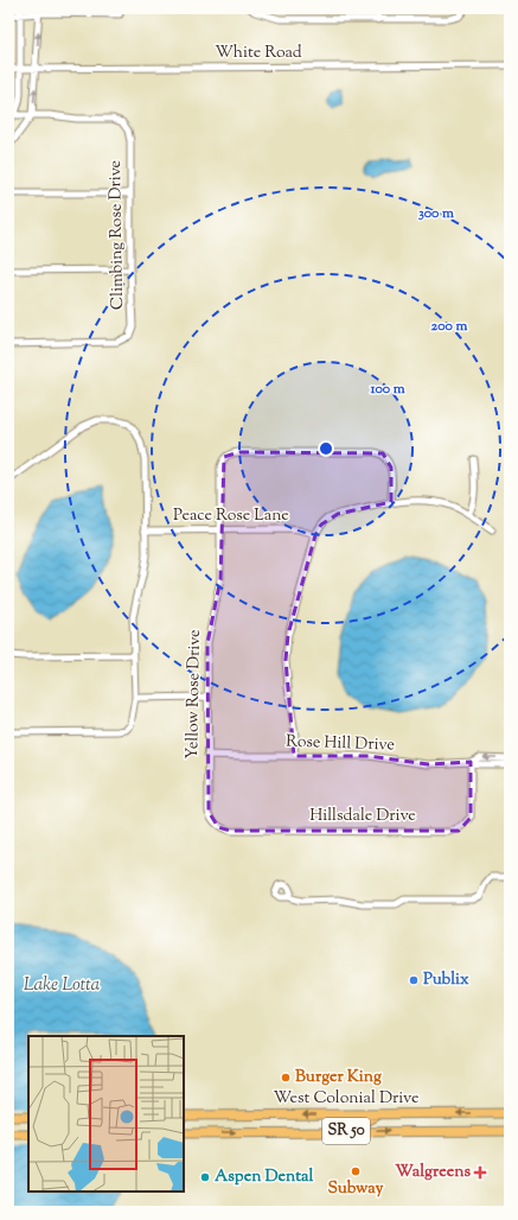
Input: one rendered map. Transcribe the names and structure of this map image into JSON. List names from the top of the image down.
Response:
{
  "streets": {
    "highway": ["West Colonial Drive", "SR 50"],
    "street": [
      "White Road",
      "Climbing Rose Drive",
      "Peace Rose Lane",
      "Yellow Rose Drive",
      "Rose Hill Drive",
      "Hillsdale Drive"
    ]
  },
  "crossings": [
    ["Peace Rose Lane", "Yellow Rose Drive"],
    ["Yellow Rose Drive", "Rose Hill Drive"],
    ["Yellow Rose Drive", "Hillsdale Drive"],
    ["Rose Hill Drive", "Hillsdale Drive"]
  ],
  "water": ["Lake Lotta"],
  "places": {
    "other": [
      "Publix",
      "Burger King",
      "Subway",
      "Aspen Dental"
    ],
    "health": ["Walgreens"]
  },
  "rings": ["300 m", "200 m", "100 m"]
}
